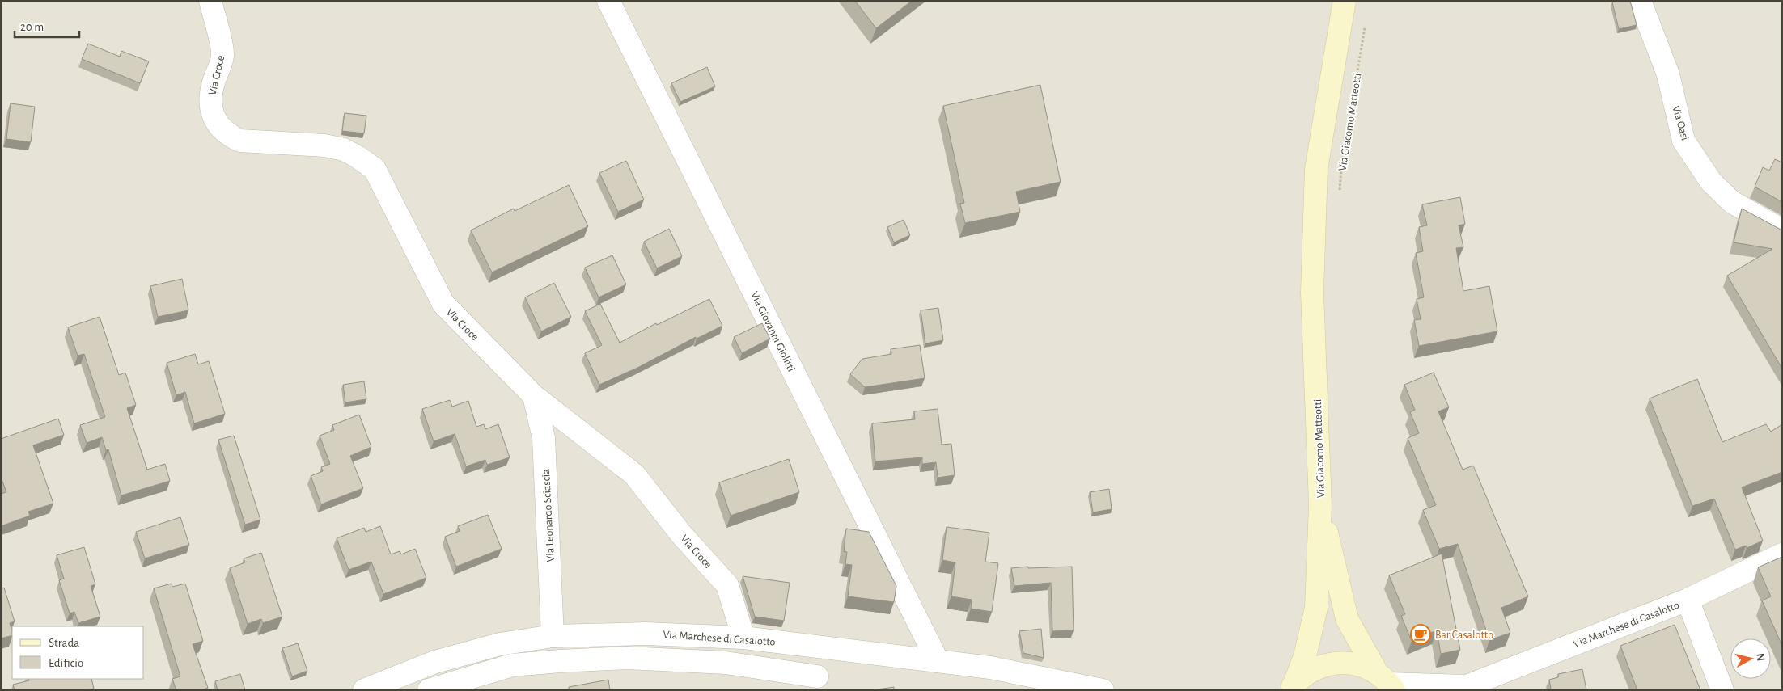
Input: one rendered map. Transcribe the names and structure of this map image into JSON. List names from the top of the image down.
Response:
{
  "streets": {
    "main road": ["Via Giacomo Matteotti"],
    "street": [
      "Via Croce",
      "Via Oasi",
      "Via Giovanni Giolitti",
      "Via Leonardo Sciascia",
      "Via Marchese di Casalotto"
    ]
  },
  "crossings": [
    ["Via Croce", "Via Leonardo Sciascia"],
    ["Via Croce", "Via Marchese di Casalotto"],
    ["Via Giovanni Giolitti", "Via Marchese di Casalotto"],
    ["Via Leonardo Sciascia", "Via Marchese di Casalotto"]
  ],
  "places": {
    "cafe": ["Bar Casalotto"]
  },
  "legend": ["Strada", "Edificio"],
  "scale_bar": "20 m",
  "north": "right"
}
